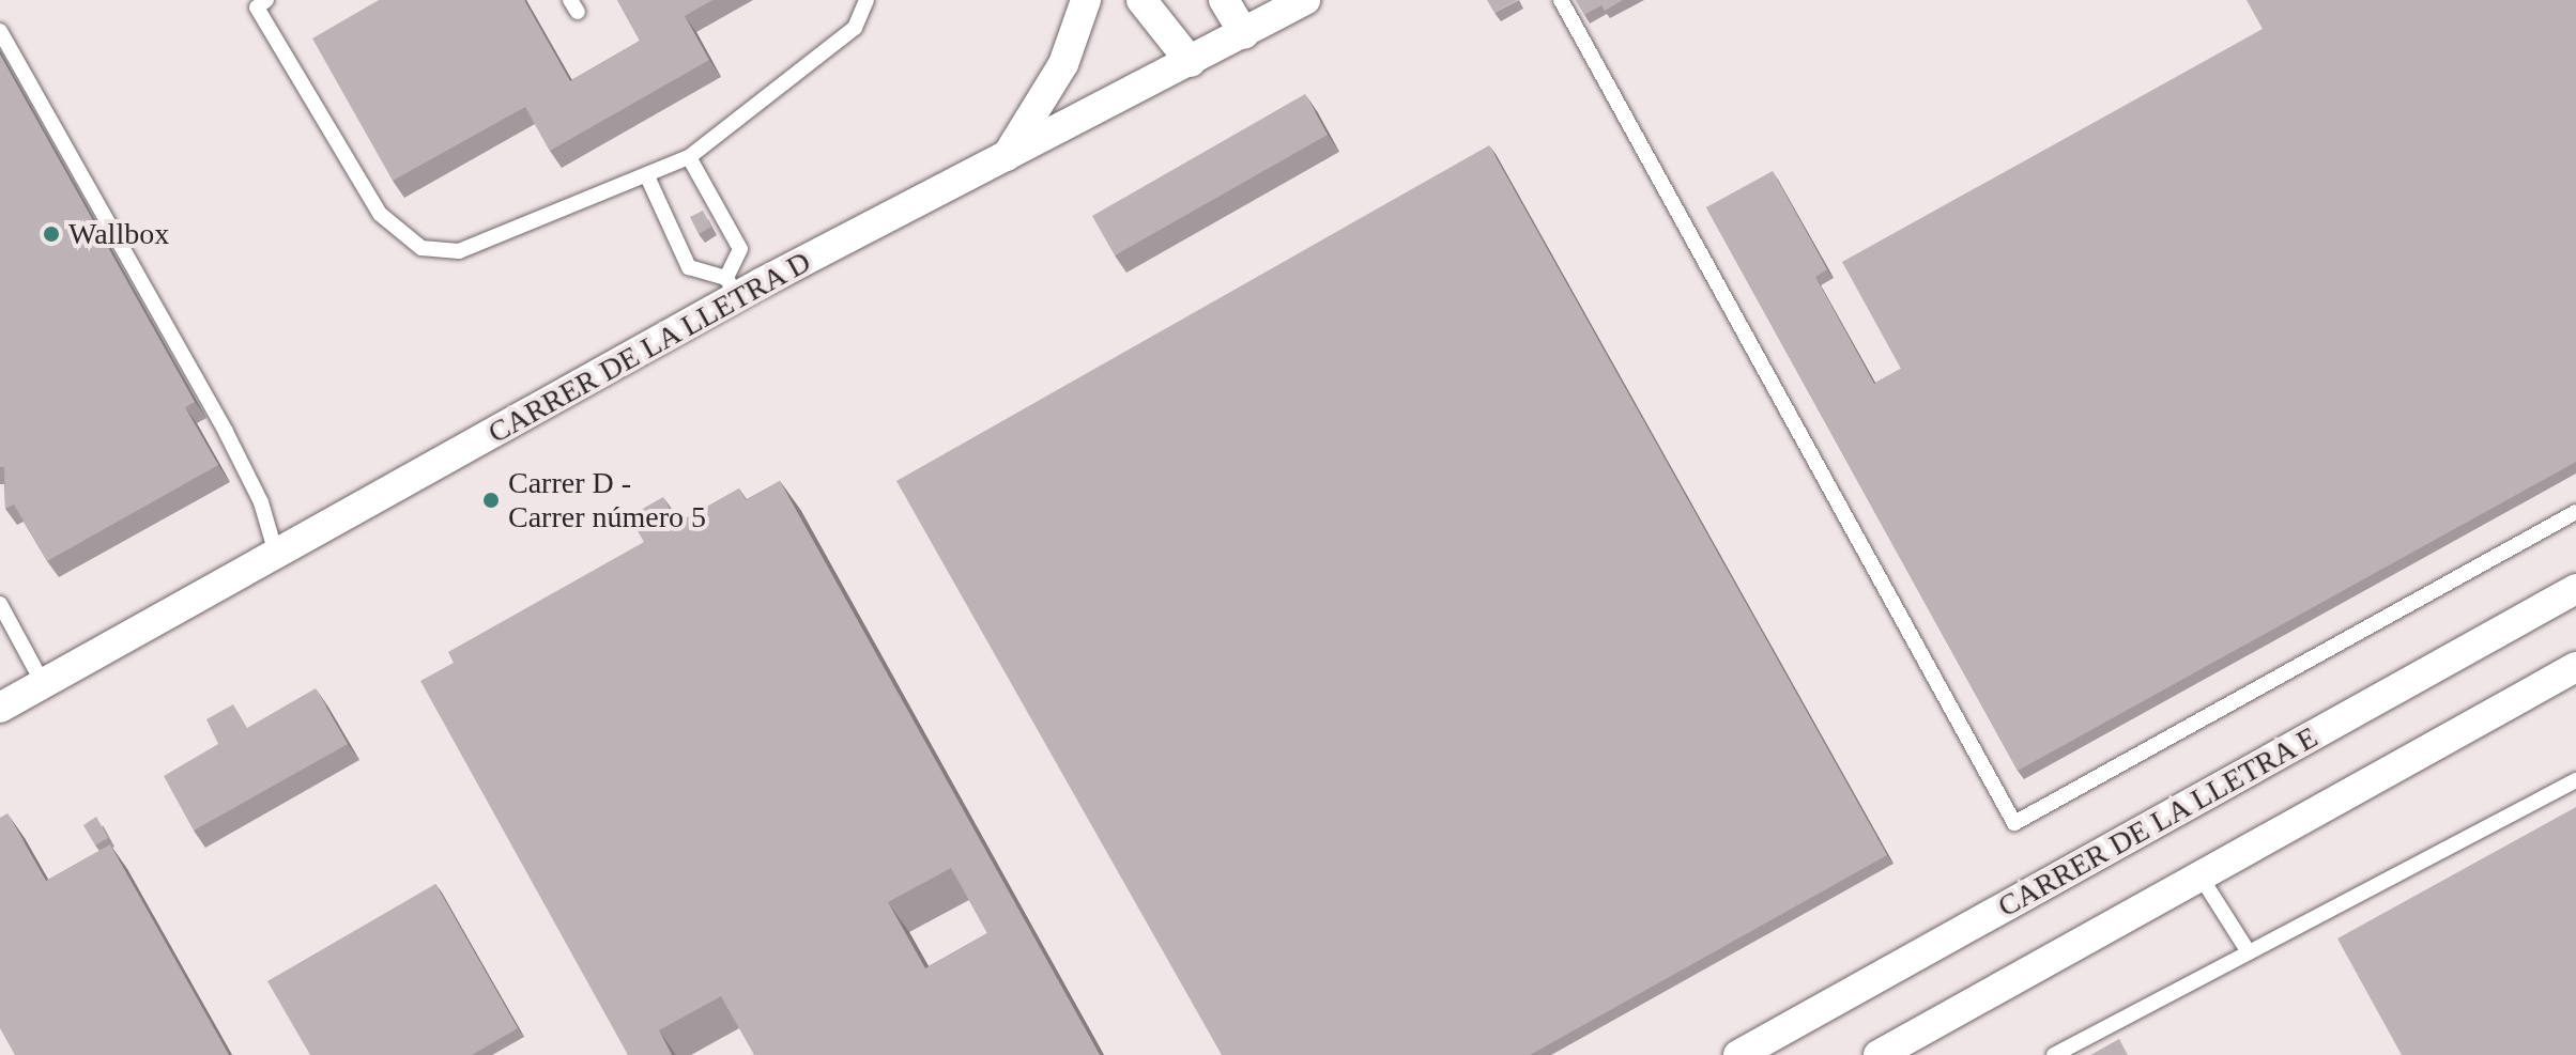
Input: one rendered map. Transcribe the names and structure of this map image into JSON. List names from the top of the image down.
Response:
{
  "streets": {
    "street": ["CARRER DE LA LLETRA D", "CARRER DE LA LLETRA E"]
  },
  "places": ["Wallbox", "Carrer D - Carrer número 5"]
}
